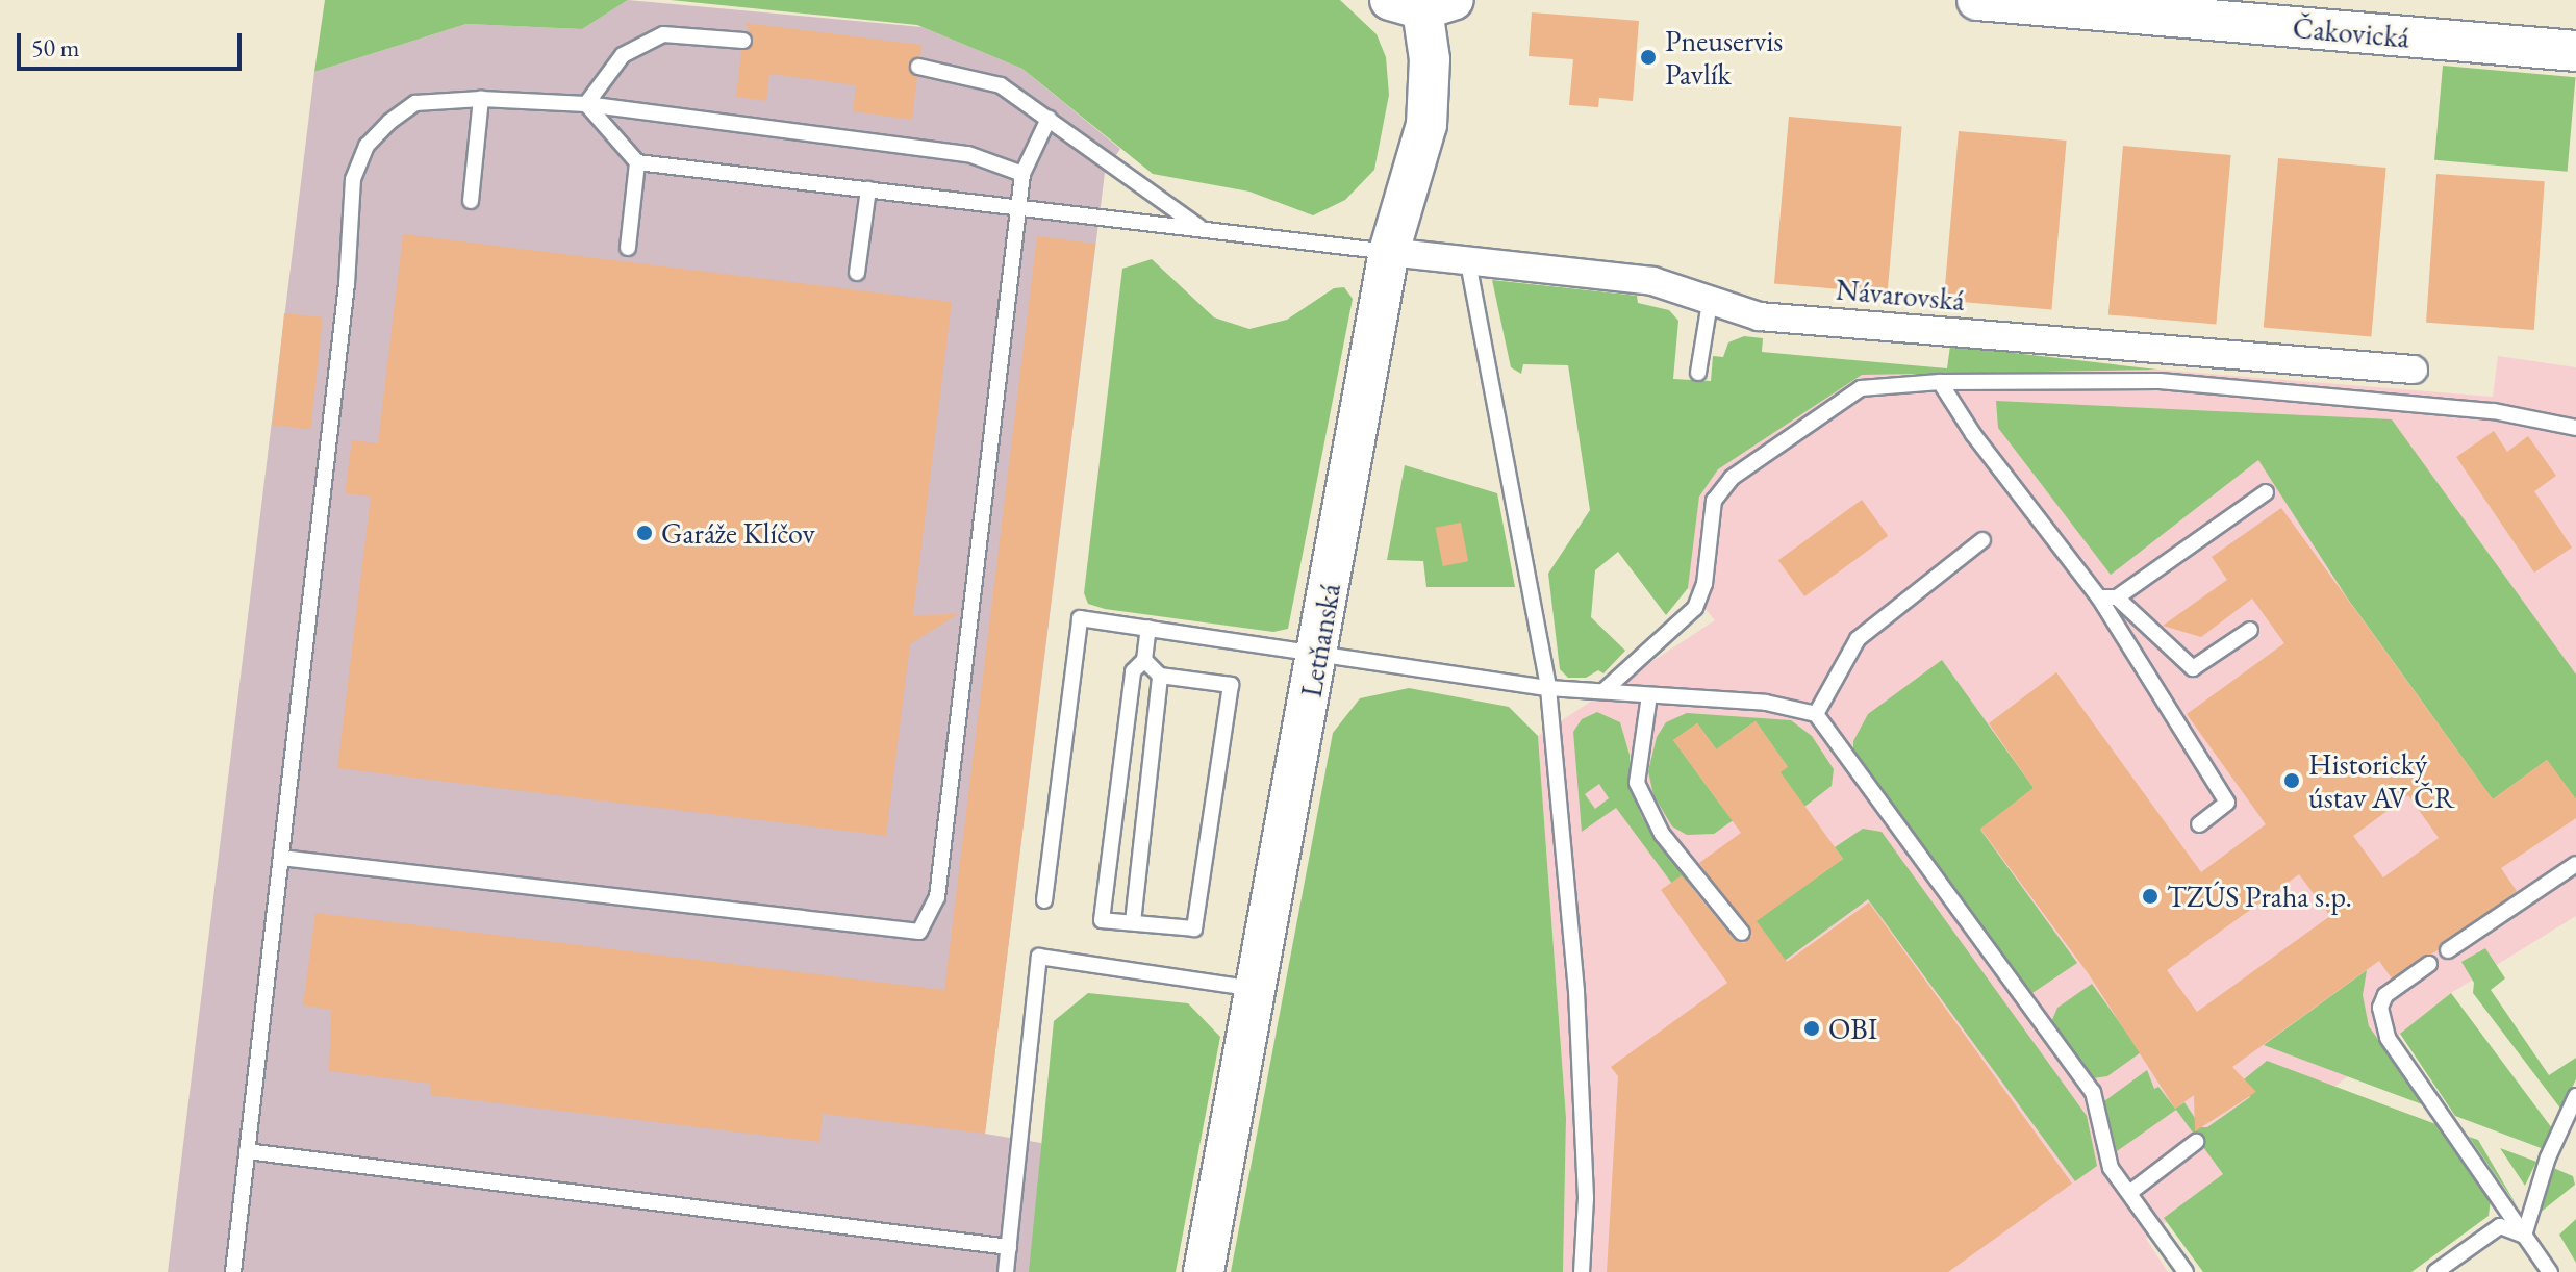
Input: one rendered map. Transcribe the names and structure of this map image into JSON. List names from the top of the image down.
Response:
{
  "streets": {
    "street": ["Čakovická", "Návarovská", "Letňanská"]
  },
  "crossings": [
    ["Návarovská", "Letňanská"]
  ],
  "places": [
    "Pneuservis Pavlík",
    "Garáže Klíčov",
    "Historický ústav AV ČR",
    "TZÚS Praha s.p.",
    "OBI"
  ],
  "scale_bar": "50 m"
}
